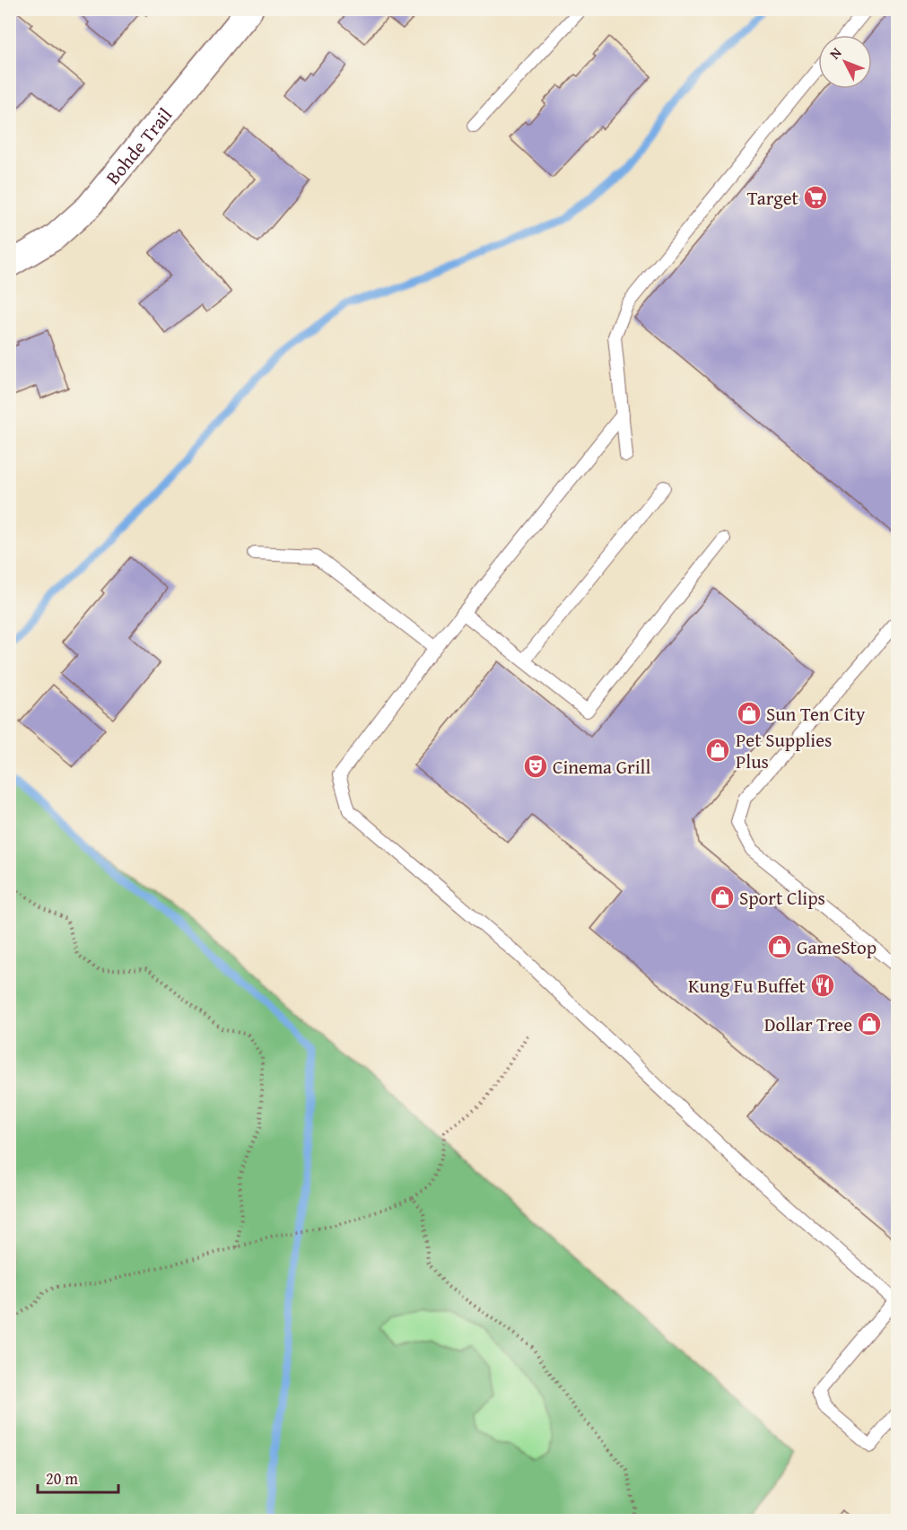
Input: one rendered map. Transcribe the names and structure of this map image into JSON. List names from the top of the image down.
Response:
{
  "streets": {
    "street": ["Bohde Trail"]
  },
  "places": {
    "supermarket": ["Target"],
    "shop": [
      "Sun Ten City",
      "Pet Supplies Plus",
      "Sport Clips",
      "GameStop",
      "Dollar Tree"
    ],
    "theatre": ["Cinema Grill"],
    "restaurant": ["Kung Fu Buffet"]
  },
  "scale_bar": "20 m",
  "north": "top left"
}
